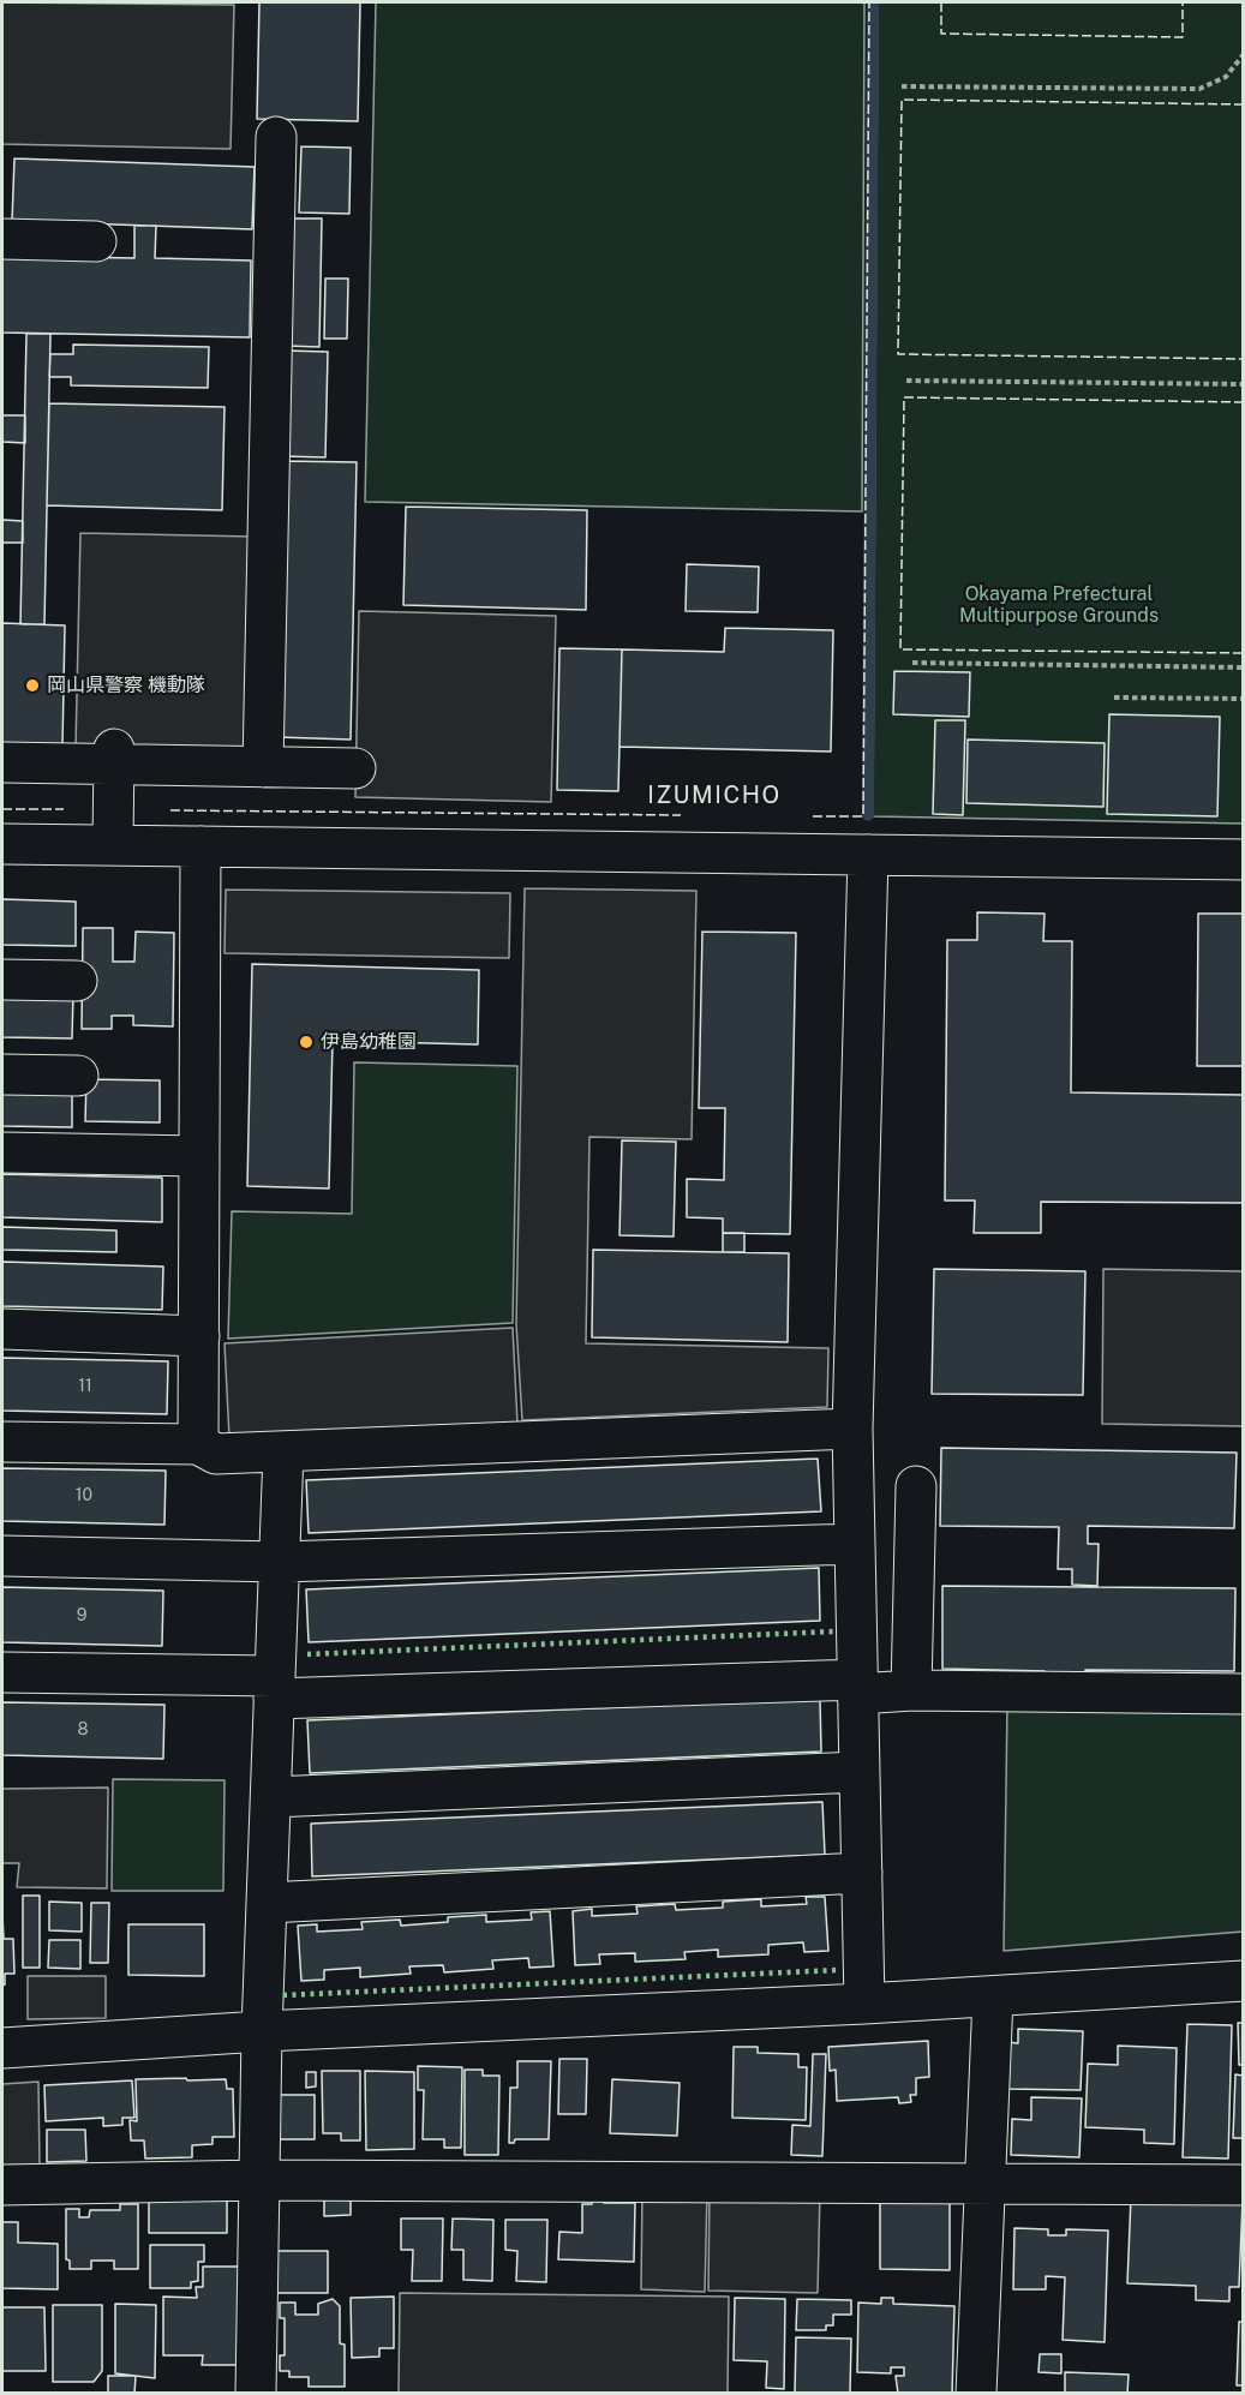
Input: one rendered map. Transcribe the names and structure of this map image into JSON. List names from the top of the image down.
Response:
{
  "districts": ["IZUMICHO"],
  "parks": ["Okayama Prefectural Multipurpose Grounds"],
  "places": ["岡山県警察 機動隊", "伊島幼稚園"],
  "house_numbers": [
    "11",
    "10",
    "9",
    "8"
  ]
}
